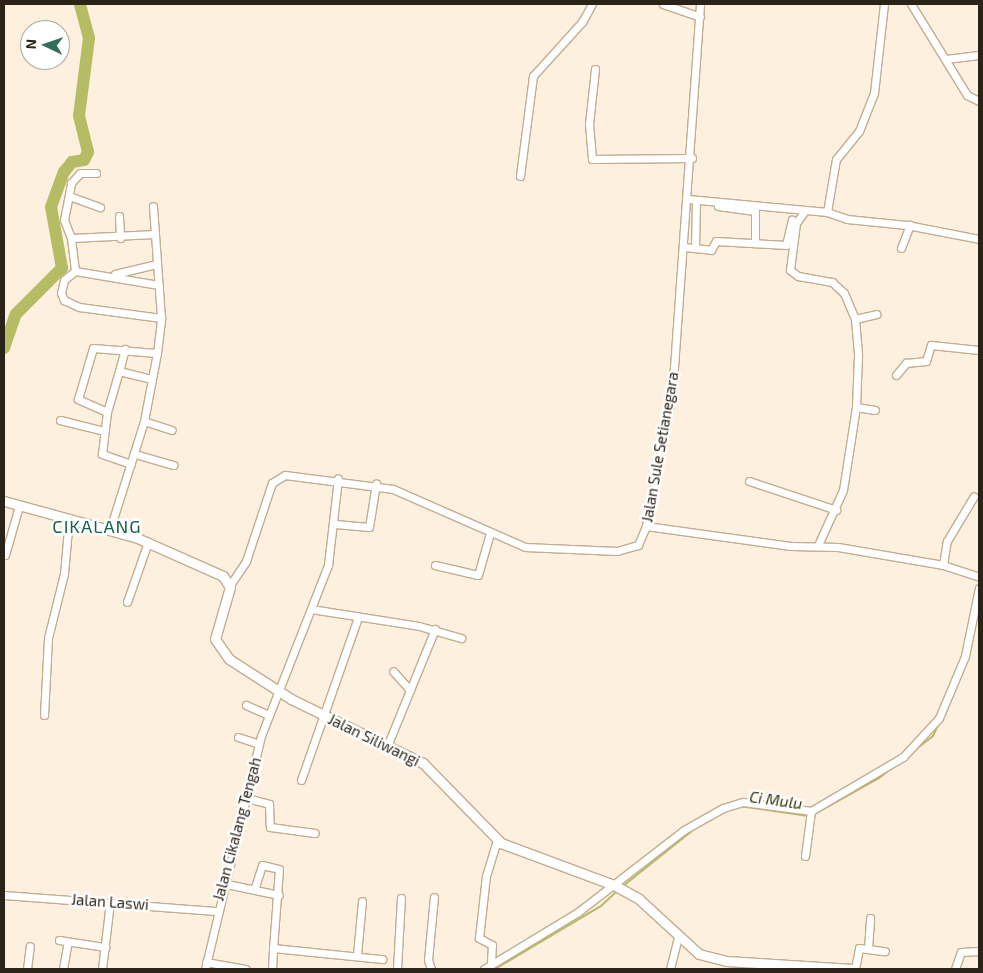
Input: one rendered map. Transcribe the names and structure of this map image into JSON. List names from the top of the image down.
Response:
{
  "streets": {
    "street": [
      "Jalan Sule Setianegara",
      "Jalan Siliwangi",
      "Jalan Cikalang Tengah",
      "Jalan Laswi"
    ]
  },
  "crossings": [
    ["Jalan Sule Setianegara", "Jalan Siliwangi"],
    ["Jalan Sule Setianegara", "Jalan Cikalang Tengah"],
    ["Jalan Siliwangi", "Jalan Cikalang Tengah"],
    ["Jalan Cikalang Tengah", "Jalan Laswi"]
  ],
  "districts": ["CIKALANG"],
  "water": ["Ci Mulu"],
  "north": "left"
}
